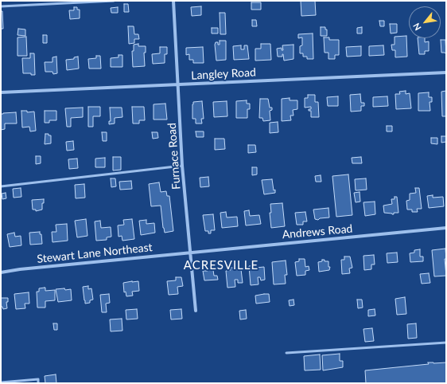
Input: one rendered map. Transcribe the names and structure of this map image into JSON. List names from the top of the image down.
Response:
{
  "streets": {
    "street": [
      "Langley Road",
      "Furnace Road",
      "Andrews Road",
      "Stewart Lane Northeast"
    ]
  },
  "crossings": [
    ["Langley Road", "Furnace Road"],
    ["Furnace Road", "Andrews Road"],
    ["Furnace Road", "Stewart Lane Northeast"],
    ["Andrews Road", "Stewart Lane Northeast"]
  ],
  "districts": ["ACRESVILLE"],
  "north": "bottom left"
}
